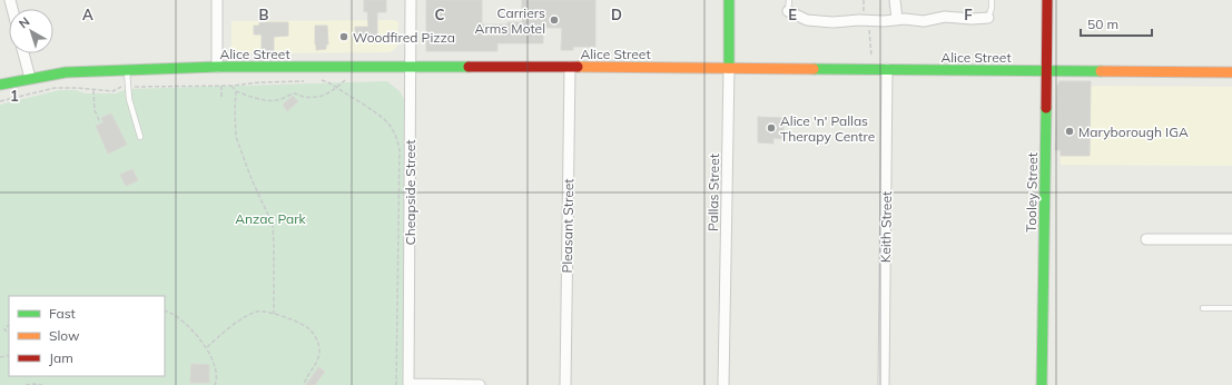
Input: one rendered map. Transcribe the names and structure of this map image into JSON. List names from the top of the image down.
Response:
{
  "streets": {
    "main road": ["Alice Street", "Pallas Street", "Tooley Street"],
    "street": ["Cheapside Street", "Pleasant Street", "Keith Street"]
  },
  "crossings": [
    ["Alice Street", "Cheapside Street"],
    ["Alice Street", "Pallas Street"],
    ["Alice Street", "Tooley Street"],
    ["Alice Street", "Pleasant Street"],
    ["Alice Street", "Keith Street"]
  ],
  "parks": ["Anzac Park"],
  "places": [
    "Carriers Arms Motel",
    "Woodfired Pizza",
    "Alice 'n' Pallas Therapy Centre",
    "Maryborough IGA"
  ],
  "legend": ["Fast", "Slow", "Jam"],
  "scale_bar": "50 m",
  "north": "top left",
  "grid": {
    "columns": [
      "A",
      "B",
      "C",
      "D",
      "E",
      "F"
    ],
    "rows": ["1"]
  }
}
